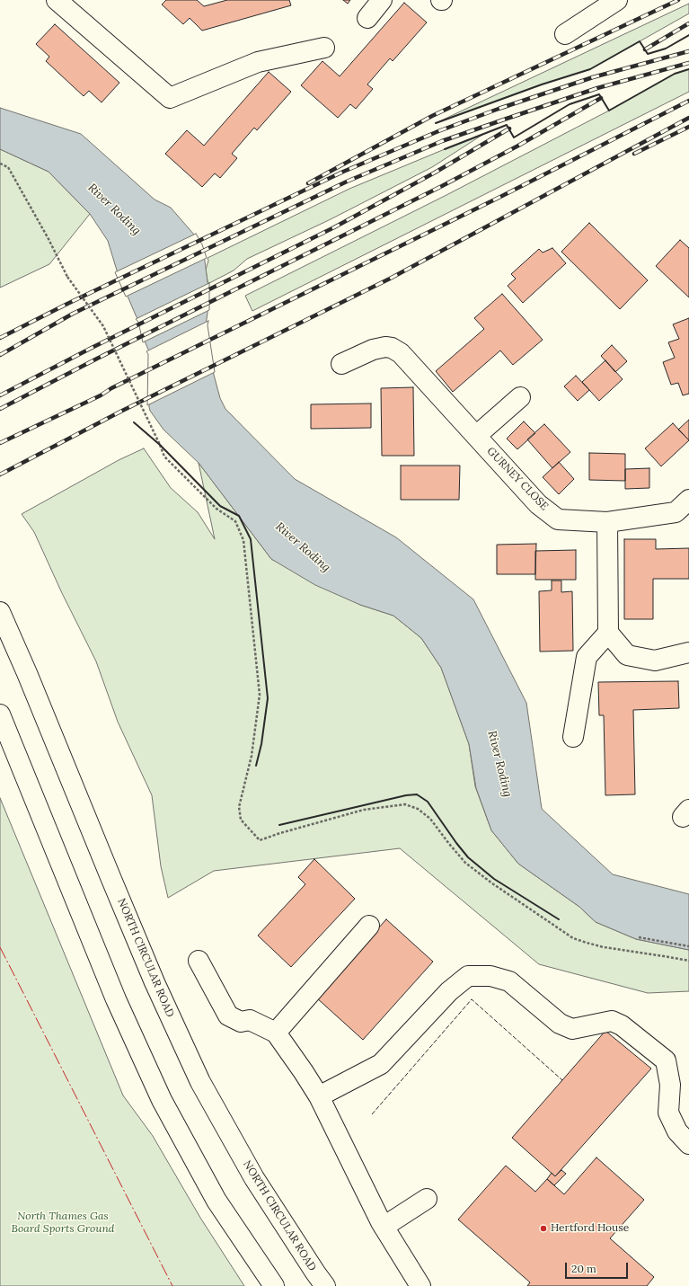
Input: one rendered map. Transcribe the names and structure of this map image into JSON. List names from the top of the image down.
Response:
{
  "streets": {
    "main road": ["GURNEY CLOSE", "NORTH CIRCULAR ROAD"]
  },
  "water": ["River Roding"],
  "parks": ["North Thames Gas Board Sports Ground"],
  "places": ["Hertford House"],
  "scale_bar": "20 m"
}
